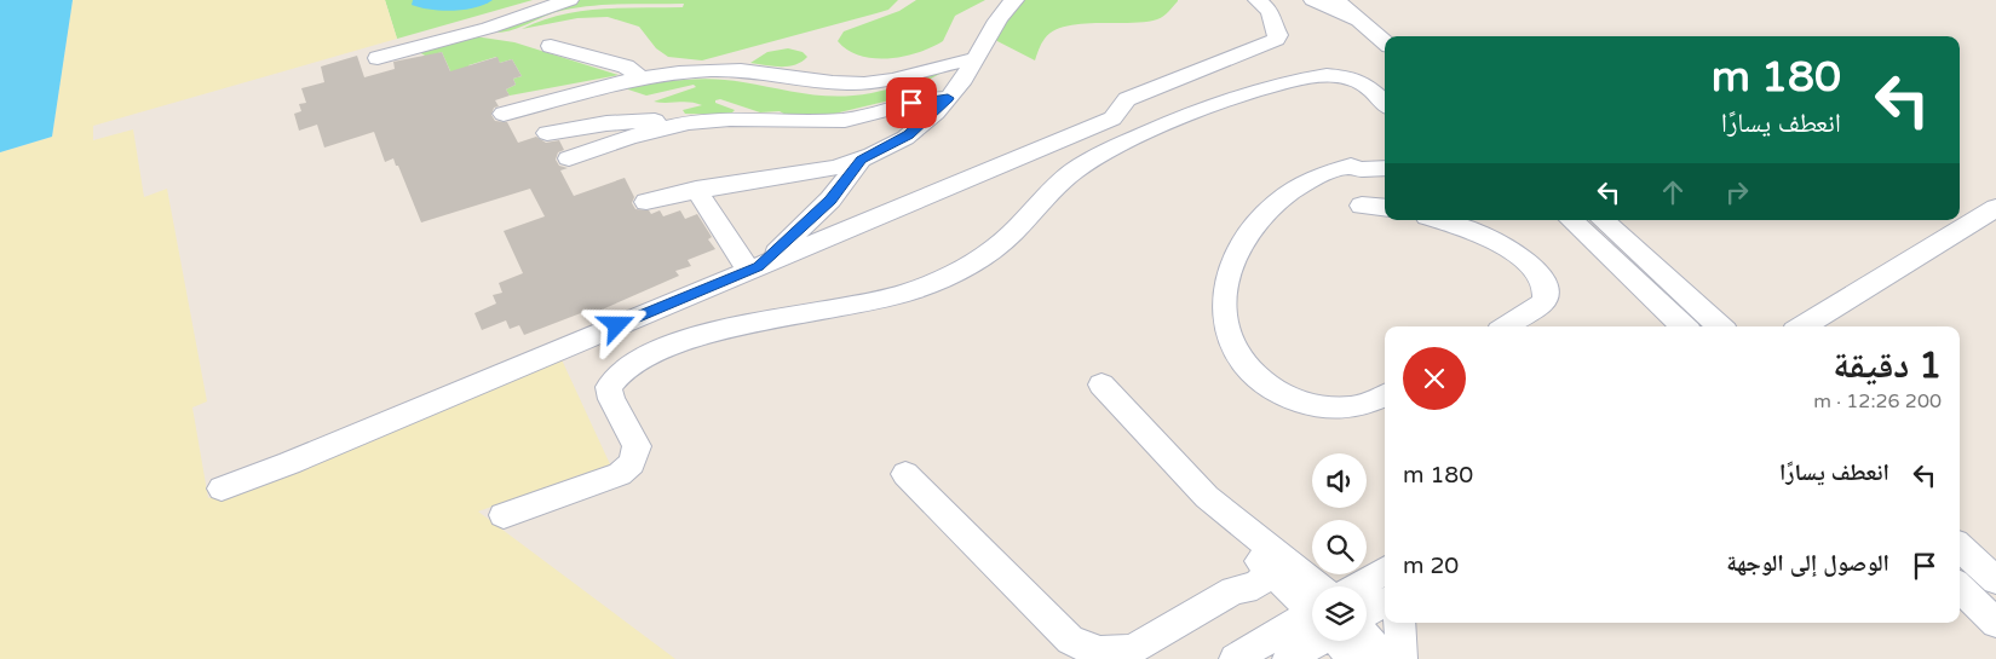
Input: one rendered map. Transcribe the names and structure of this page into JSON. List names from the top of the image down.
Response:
{
  "page": {
    "turn": ["180 m", "انعطف يسارًا"],
    "heading": ["1 دقيقة", "200 m · 12:26"],
    "list": [
      {
        "name": "انعطف يسارًا",
        "value": "180 m"
      },
      {
        "name": "الوصول إلى الوجهة",
        "value": "20 m"
      }
    ]
  }
}
